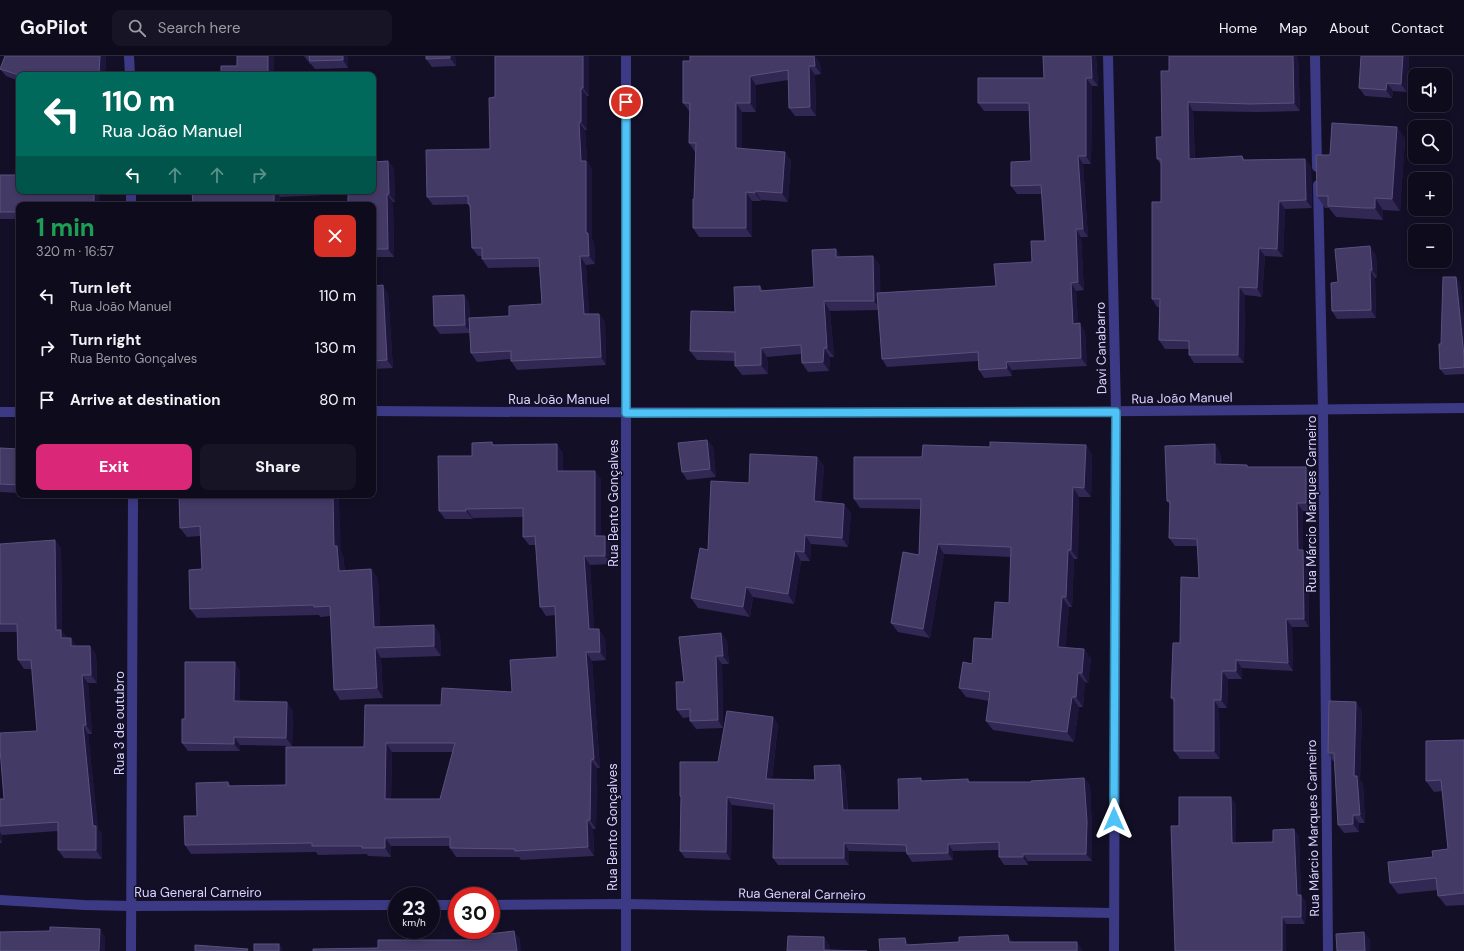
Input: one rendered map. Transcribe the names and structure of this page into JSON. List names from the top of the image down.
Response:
{
  "streets": {
    "street": [
      "Davi Canabarro",
      "Rua João Manuel",
      "Rua Bento Gonçalves",
      "Rua Márcio Marques Carneiro",
      "Rua 3 de outubro",
      "Rua General Carneiro"
    ]
  },
  "crossings": [
    ["Davi Canabarro", "Rua João Manuel"],
    ["Davi Canabarro", "Rua General Carneiro"],
    ["Rua João Manuel", "Rua Bento Gonçalves"],
    ["Rua João Manuel", "Rua Márcio Marques Carneiro"],
    ["Rua Bento Gonçalves", "Rua General Carneiro"],
    ["Rua 3 de outubro", "Rua General Carneiro"]
  ],
  "page": {
    "header": "GoPilot",
    "search": "Search here",
    "nav": [
      "Home",
      "Map",
      "About",
      "Contact"
    ],
    "map_buttons": ["+", "−"],
    "turn": ["110 m", "Rua João Manuel"],
    "heading": ["1 min", "320 m · 16:57"],
    "list": [
      {
        "name": "Turn left",
        "note": "Rua João Manuel",
        "value": "110 m"
      },
      {
        "name": "Turn right",
        "note": "Rua Bento Gonçalves",
        "value": "130 m"
      },
      {
        "name": "Arrive at destination",
        "value": "80 m"
      }
    ],
    "buttons": ["Exit", "Share"],
    "speed": "23 km/h",
    "limit": "30"
  }
}
